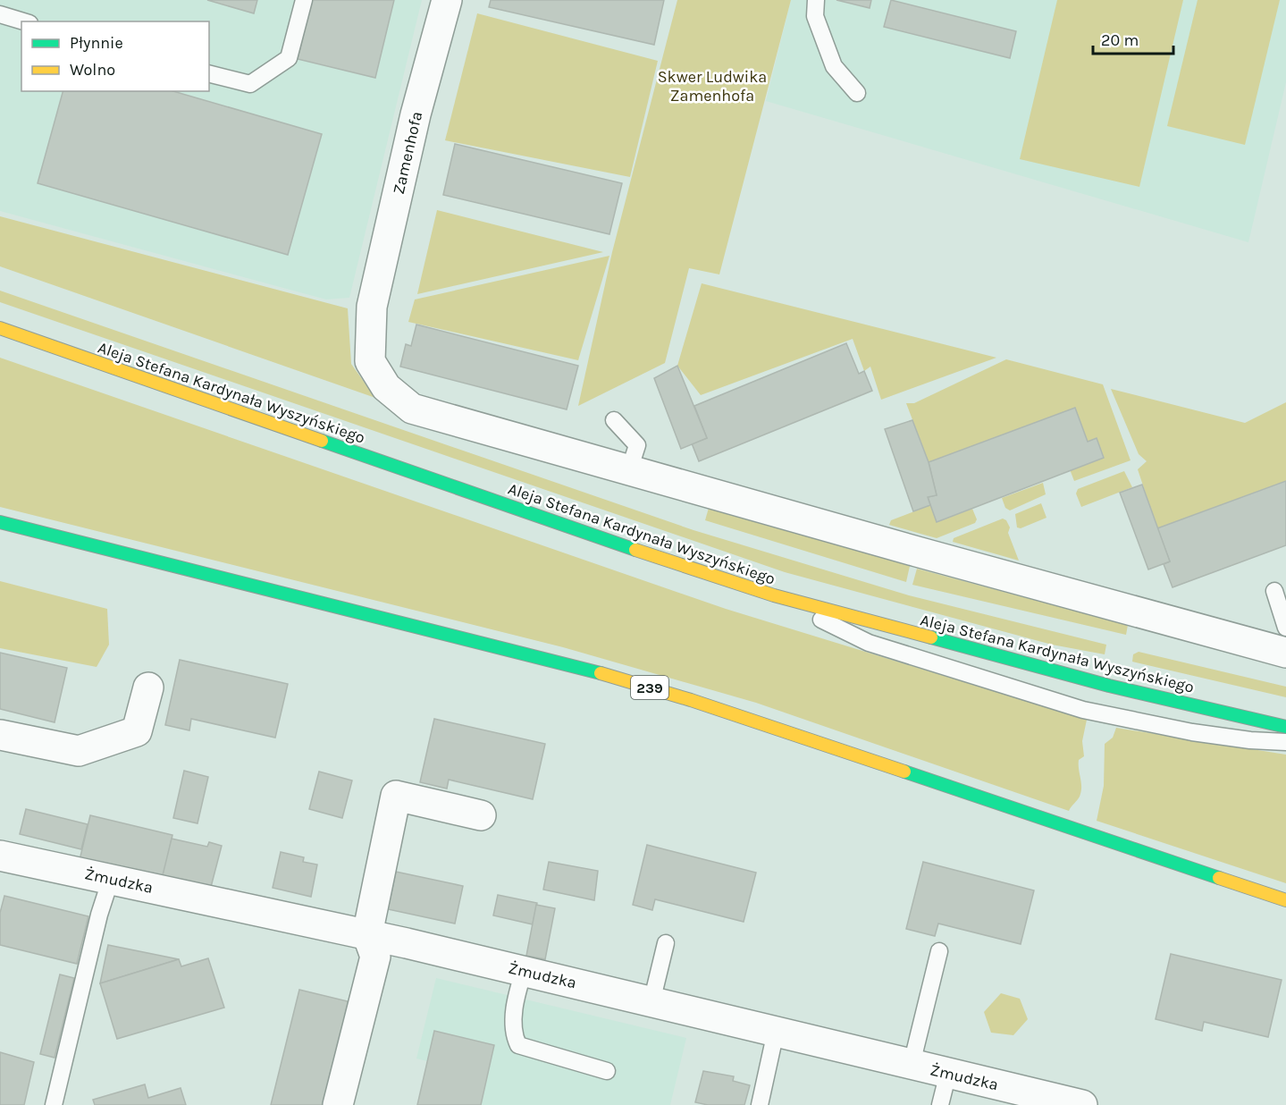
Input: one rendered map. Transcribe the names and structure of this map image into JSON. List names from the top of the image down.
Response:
{
  "streets": {
    "main road": ["Aleja Stefana Kardynała Wyszyńskiego", "239"],
    "street": ["Zamenhofa", "Żmudzka"]
  },
  "parks": ["Skwer Ludwika Zamenhofa"],
  "legend": ["Płynnie", "Wolno"],
  "scale_bar": "20 m"
}
